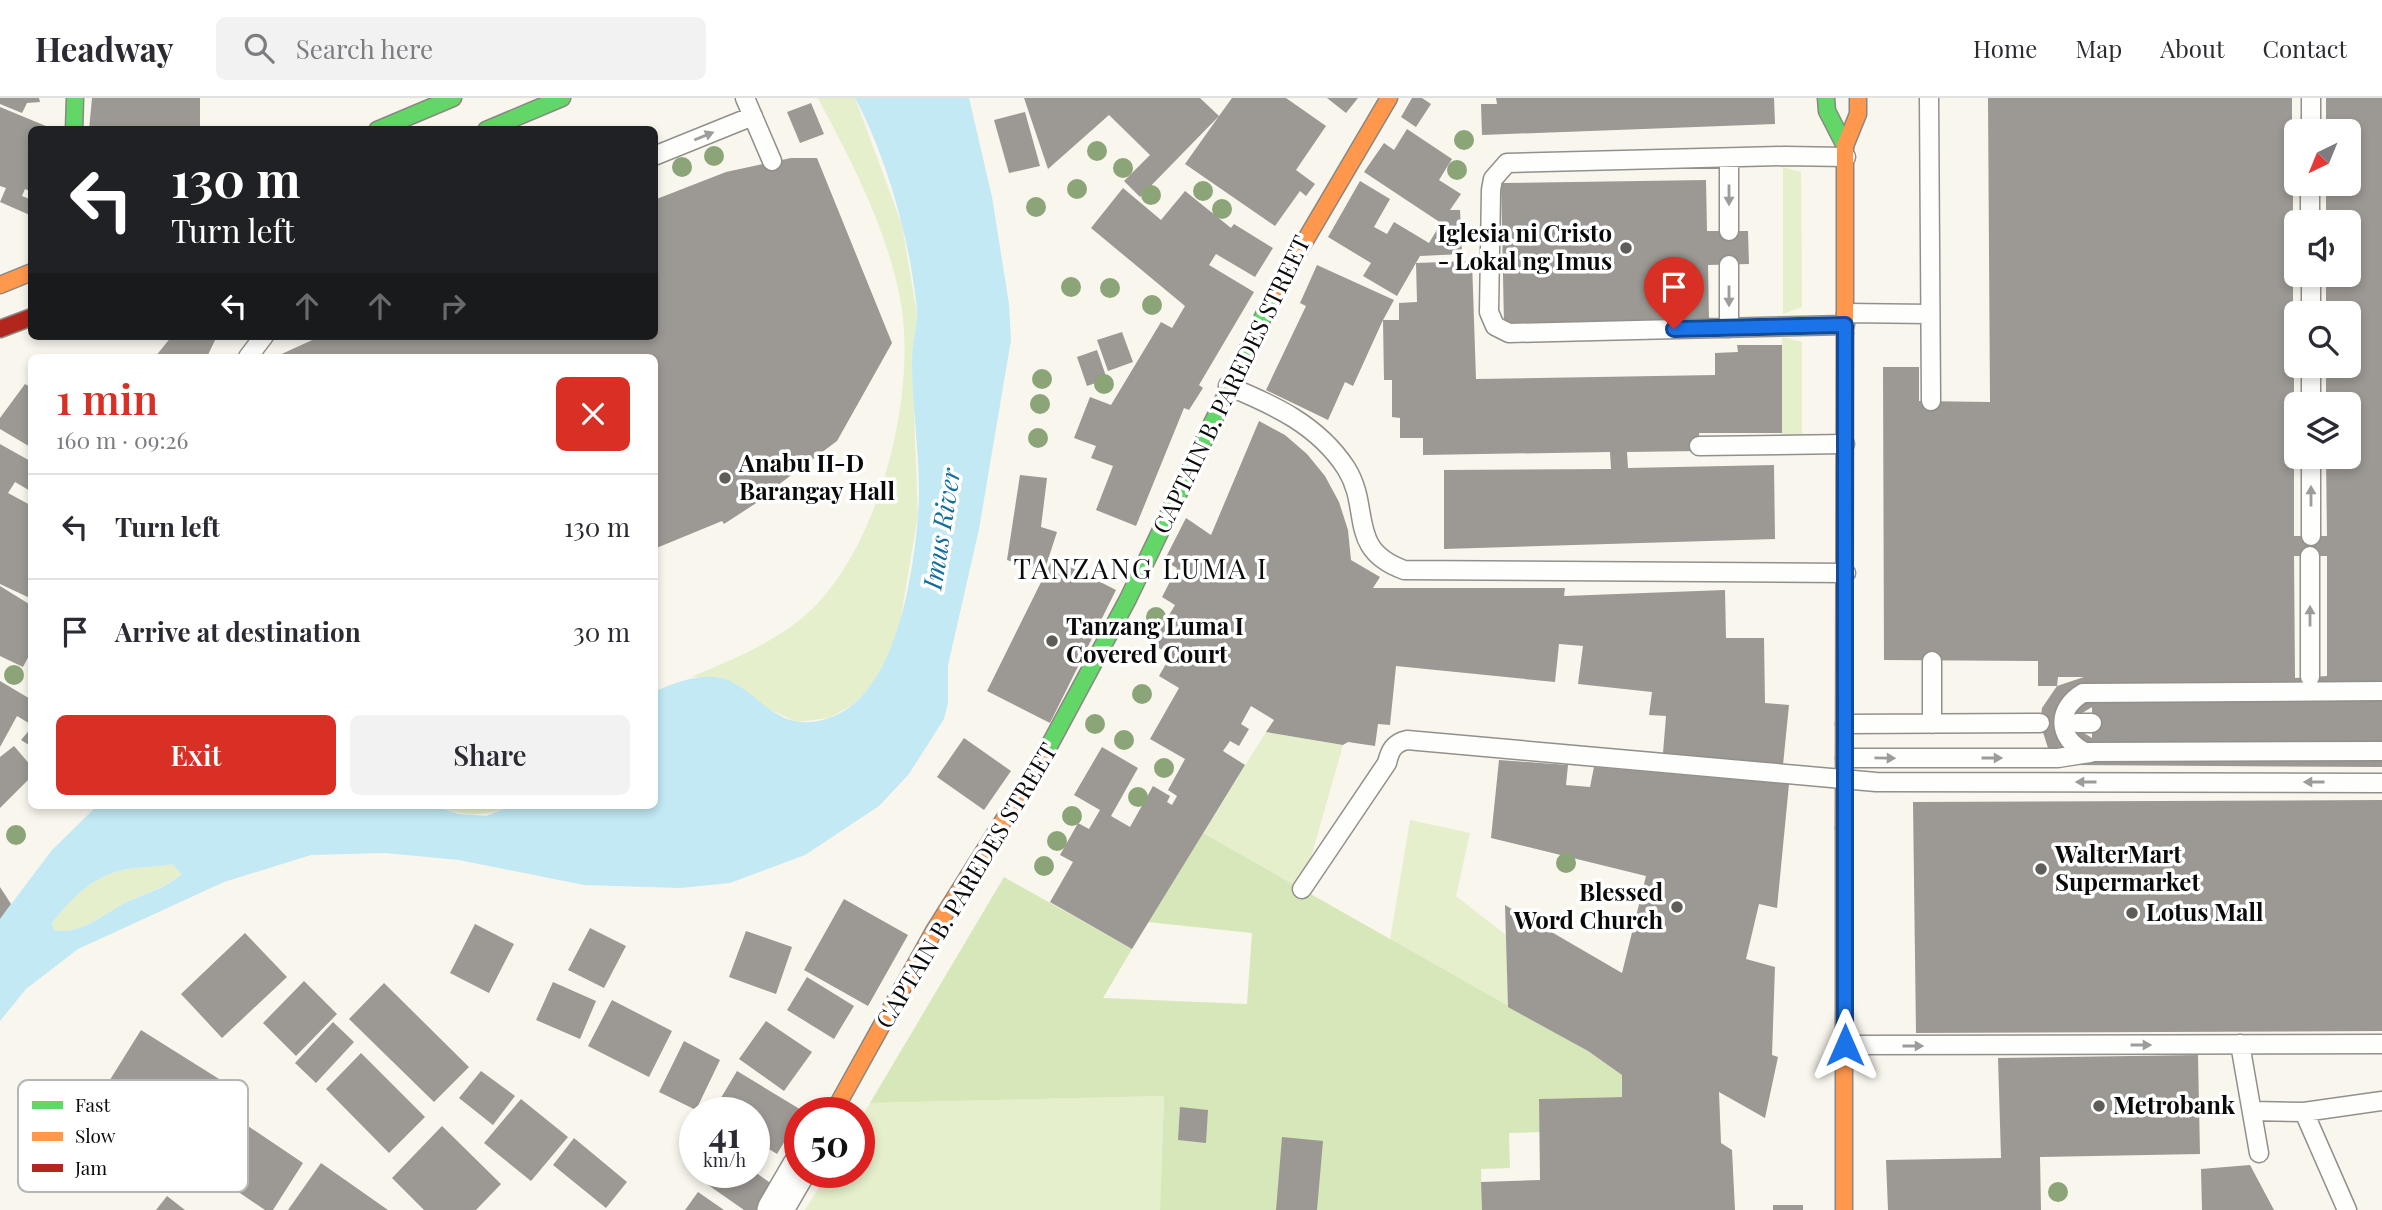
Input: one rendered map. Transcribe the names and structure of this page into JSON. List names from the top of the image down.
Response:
{
  "streets": {
    "main road": ["CAPTAIN B. PAREDES STREET"]
  },
  "districts": ["TANZANG LUMA I"],
  "water": ["Imus River"],
  "places": [
    "Iglesia ni Cristo - Lokal ng Imus",
    "Anabu II-D Barangay Hall",
    "Tanzang Luma I Covered Court",
    "WalterMart Supermarket",
    "Blessed Word Church",
    "Lotus Mall",
    "Metrobank"
  ],
  "legend": ["Fast", "Slow", "Jam"],
  "north": "bottom left",
  "page": {
    "header": "Headway",
    "search": "Search here",
    "nav": [
      "Home",
      "Map",
      "About",
      "Contact"
    ],
    "turn": ["130 m", "Turn left"],
    "heading": ["1 min", "160 m · 09:26"],
    "list": [
      {
        "name": "Turn left",
        "value": "130 m"
      },
      {
        "name": "Arrive at destination",
        "value": "30 m"
      }
    ],
    "buttons": ["Exit", "Share"],
    "speed": "41 km/h",
    "limit": "50"
  }
}
